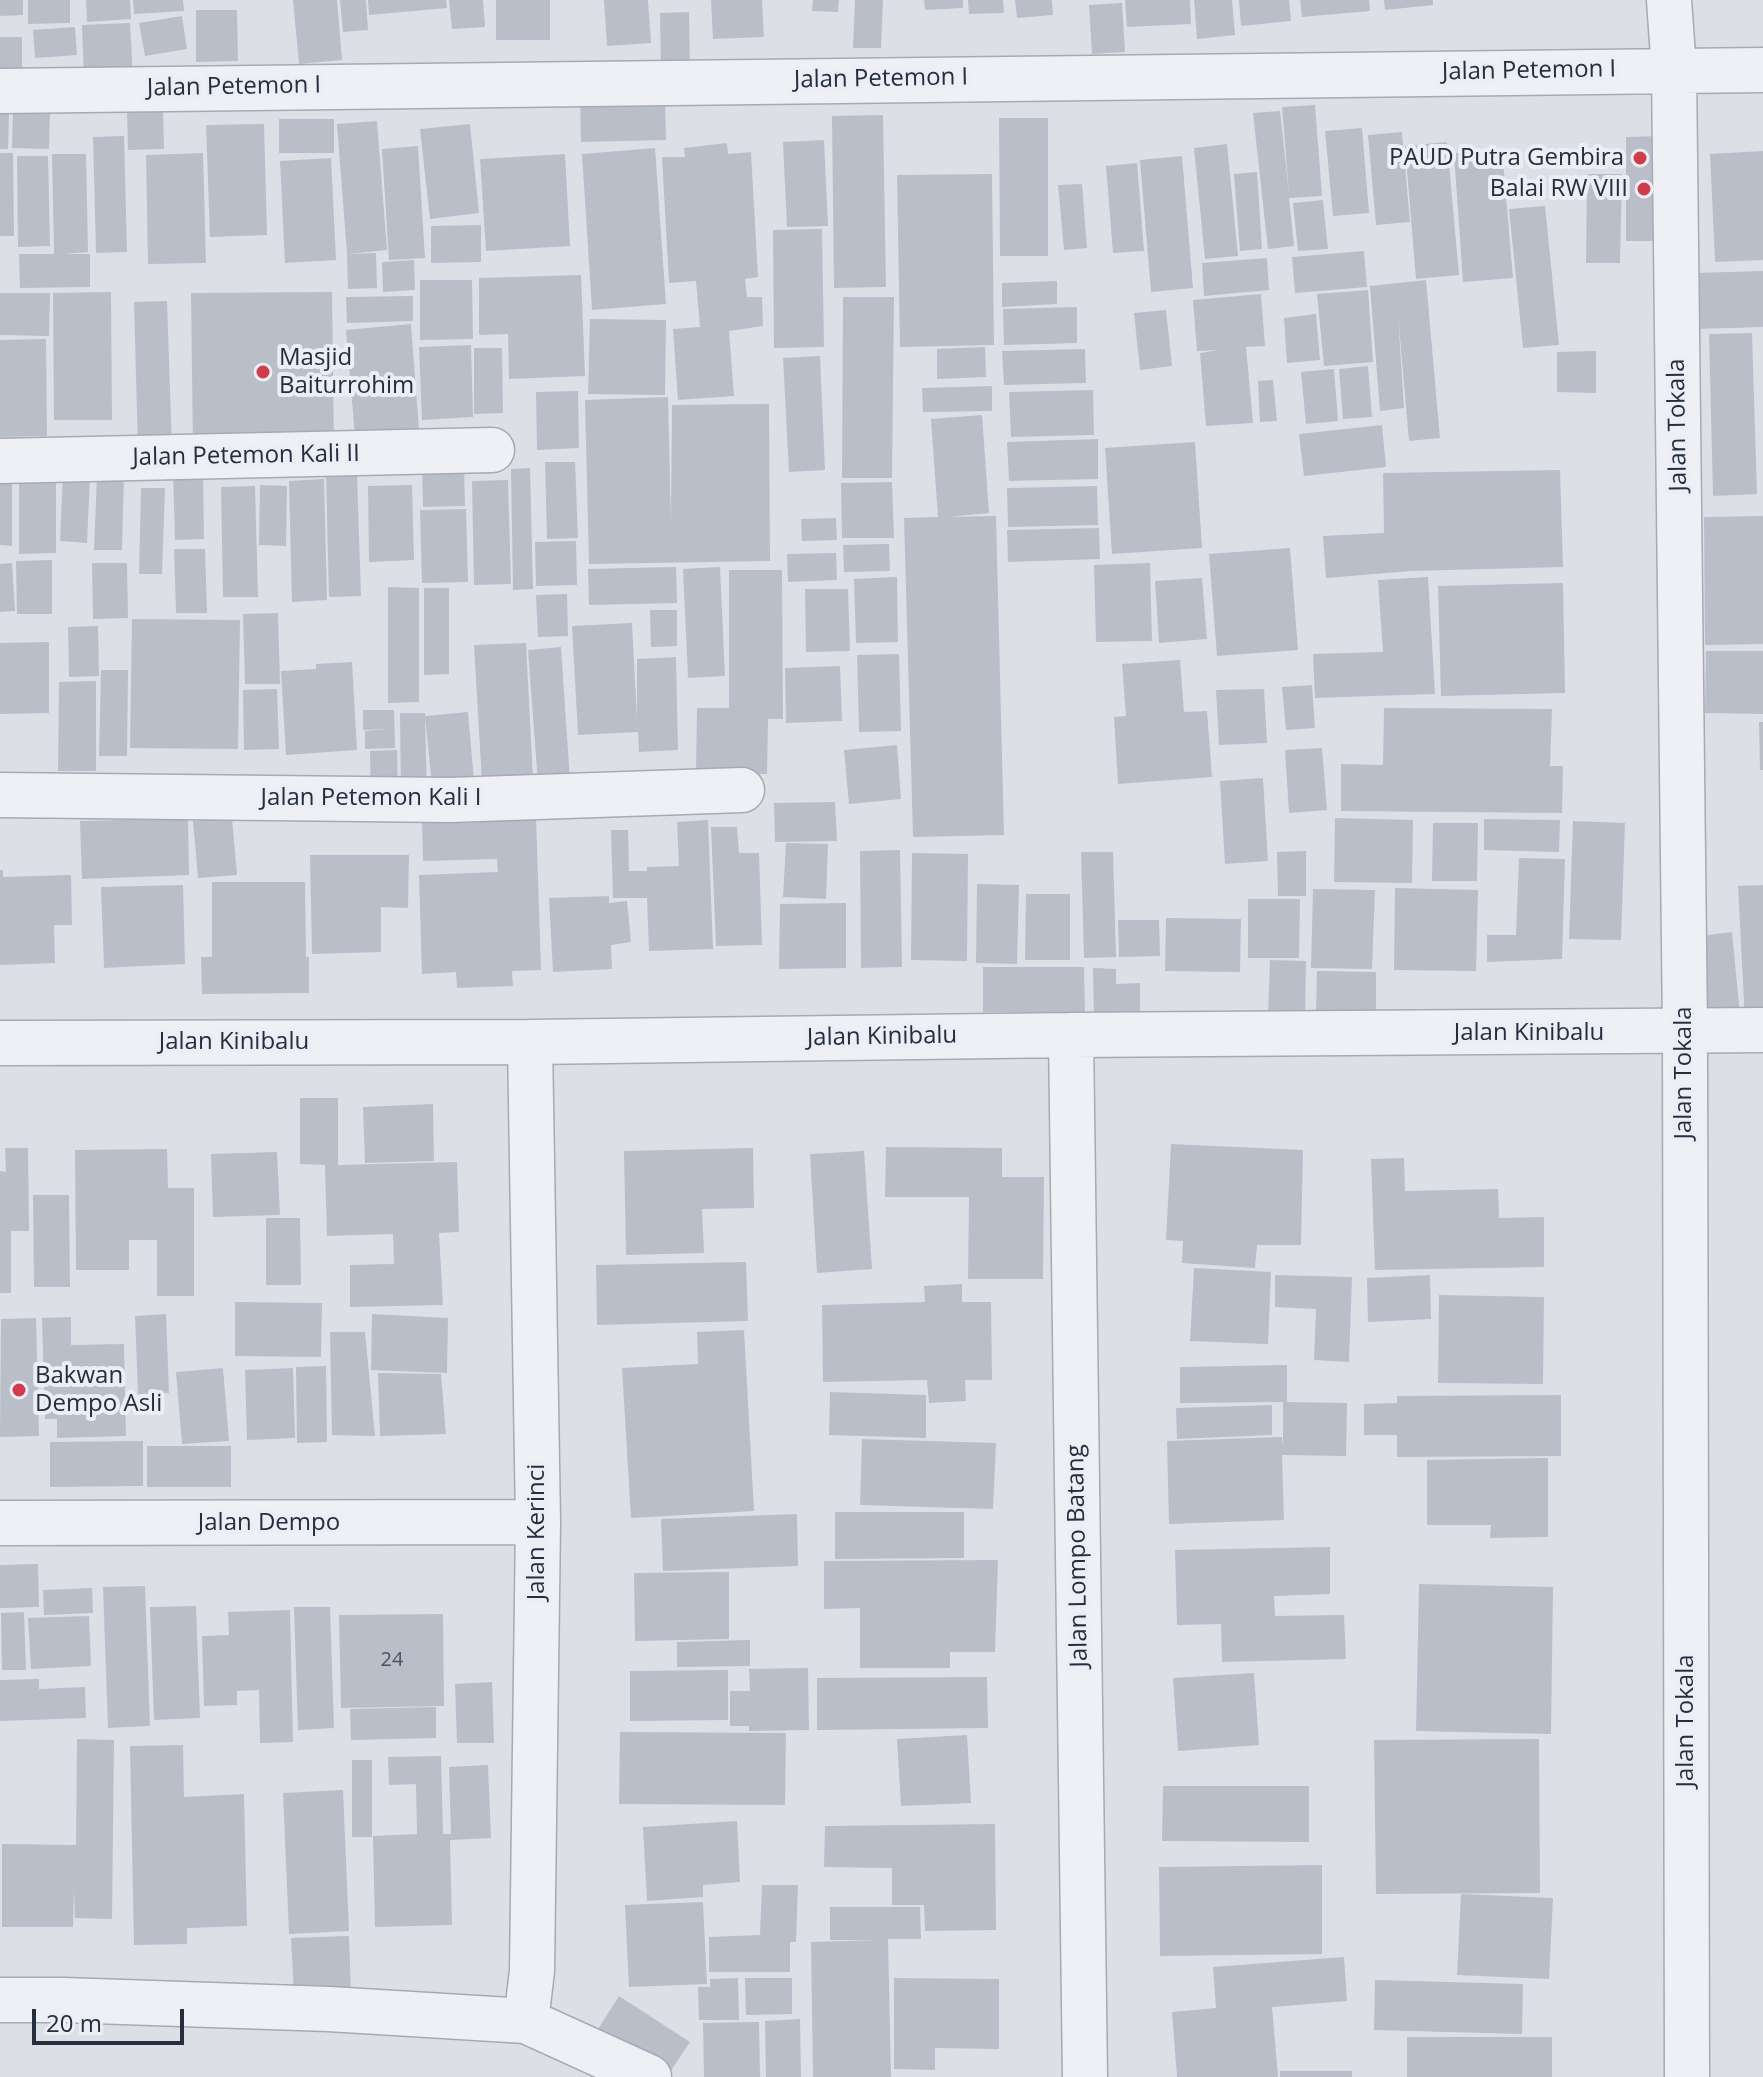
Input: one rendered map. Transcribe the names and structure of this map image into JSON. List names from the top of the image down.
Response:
{
  "streets": {
    "street": [
      "Jalan Petemon I",
      "Jalan Tokala",
      "Jalan Petemon Kali II",
      "Jalan Petemon Kali I",
      "Jalan Kinibalu",
      "Jalan Dempo",
      "Jalan Kerinci",
      "Jalan Lompo Batang"
    ]
  },
  "crossings": [
    ["Jalan Petemon I", "Jalan Tokala"],
    ["Jalan Tokala", "Jalan Kinibalu"],
    ["Jalan Kinibalu", "Jalan Kerinci"],
    ["Jalan Kinibalu", "Jalan Lompo Batang"],
    ["Jalan Dempo", "Jalan Kerinci"]
  ],
  "places": [
    "PAUD Putra Gembira",
    "Balai RW VIII",
    "Masjid Baiturrohim",
    "Bakwan Dempo Asli"
  ],
  "house_numbers": ["24"],
  "scale_bar": "20 m"
}
